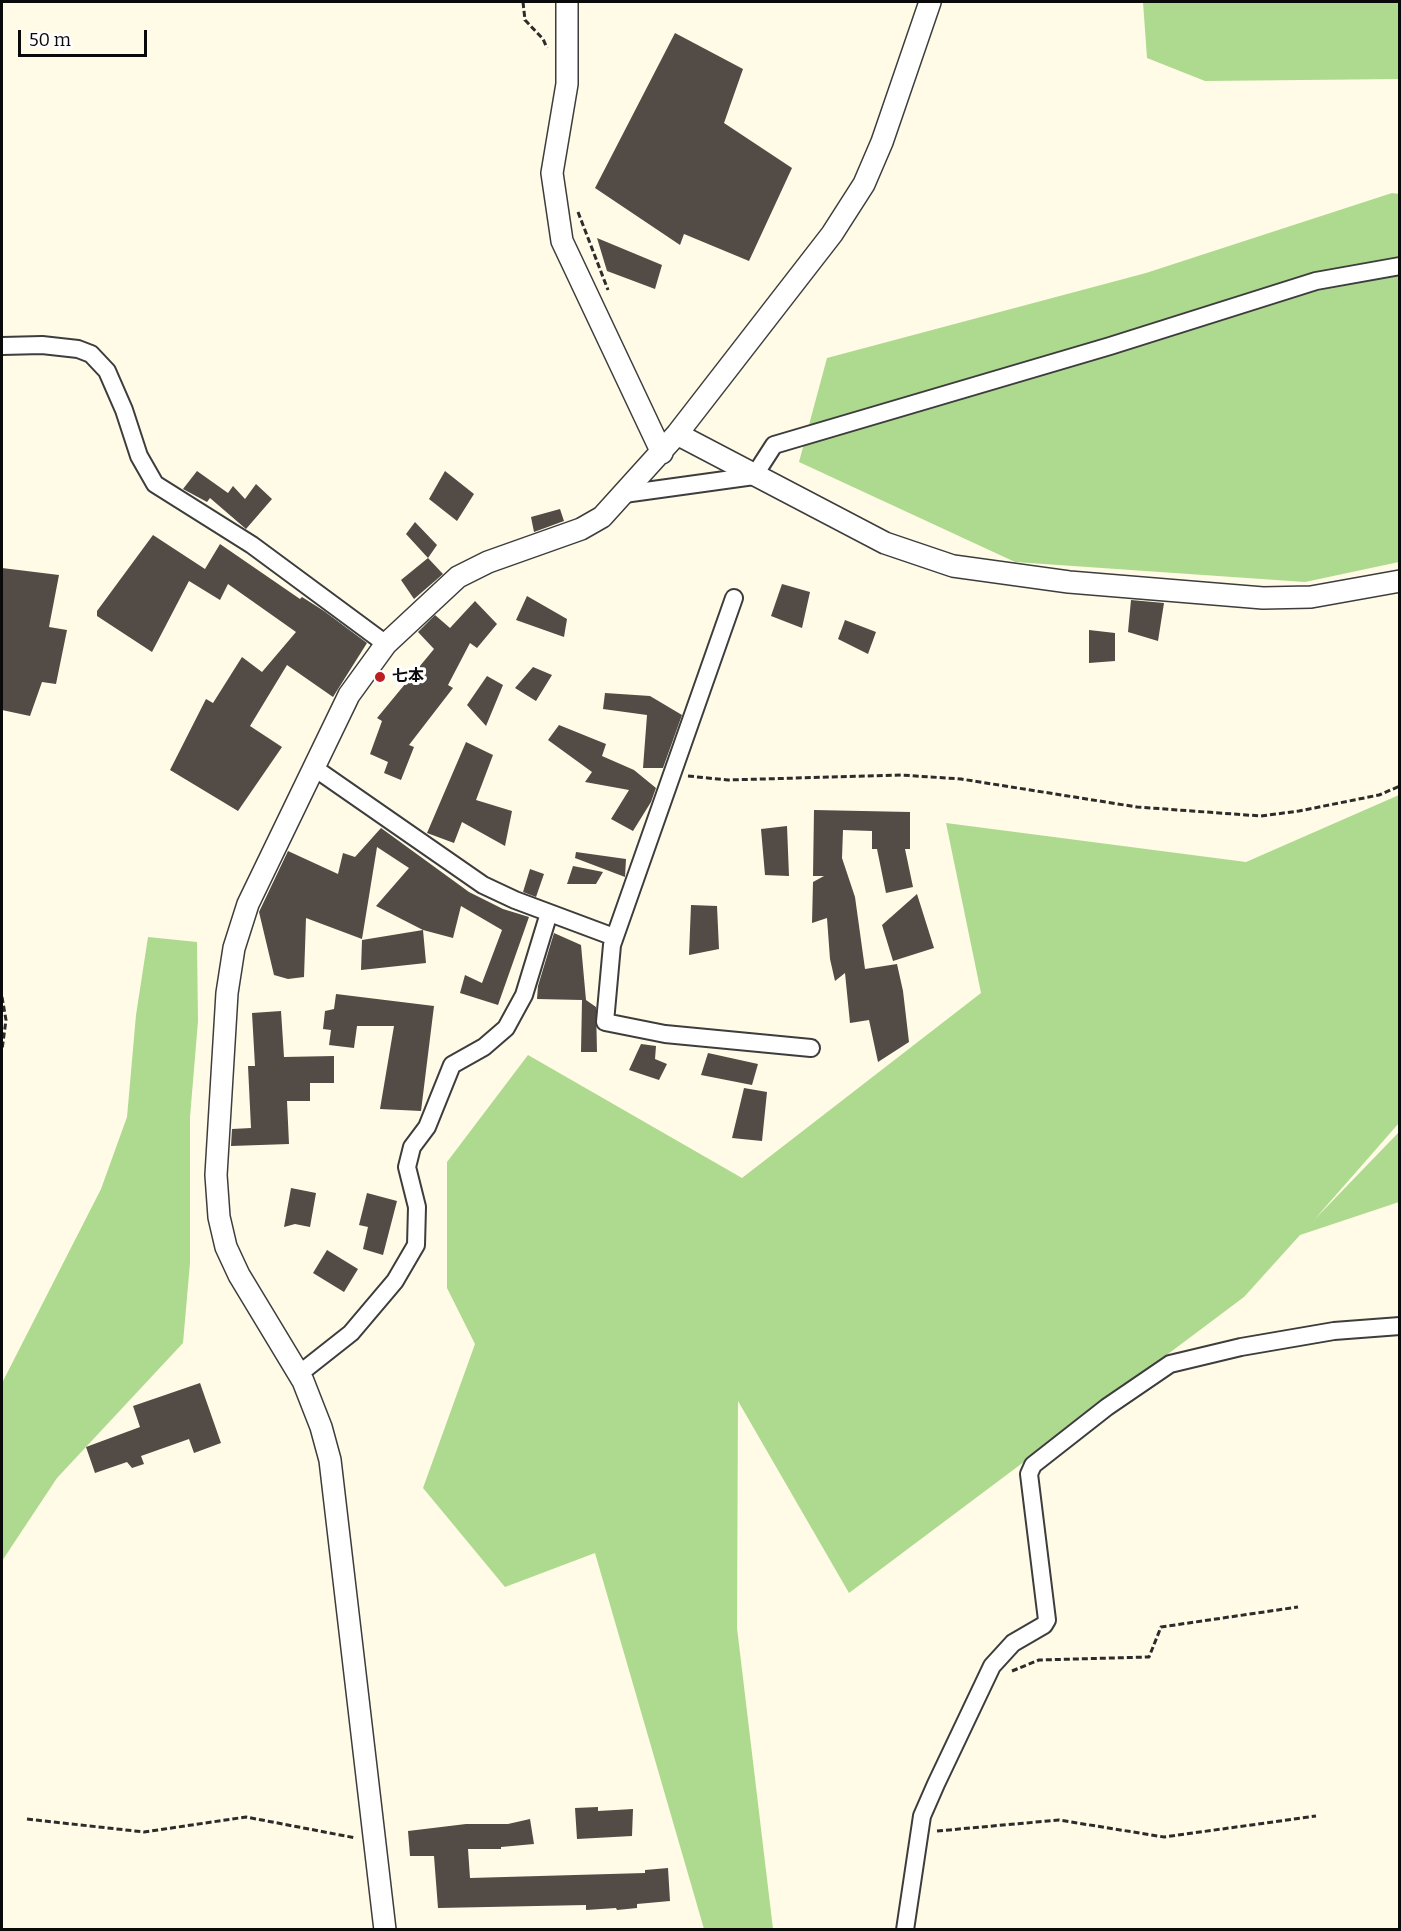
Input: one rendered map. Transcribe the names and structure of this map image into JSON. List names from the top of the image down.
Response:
{
  "places": ["七本"],
  "scale_bar": "50 m"
}
